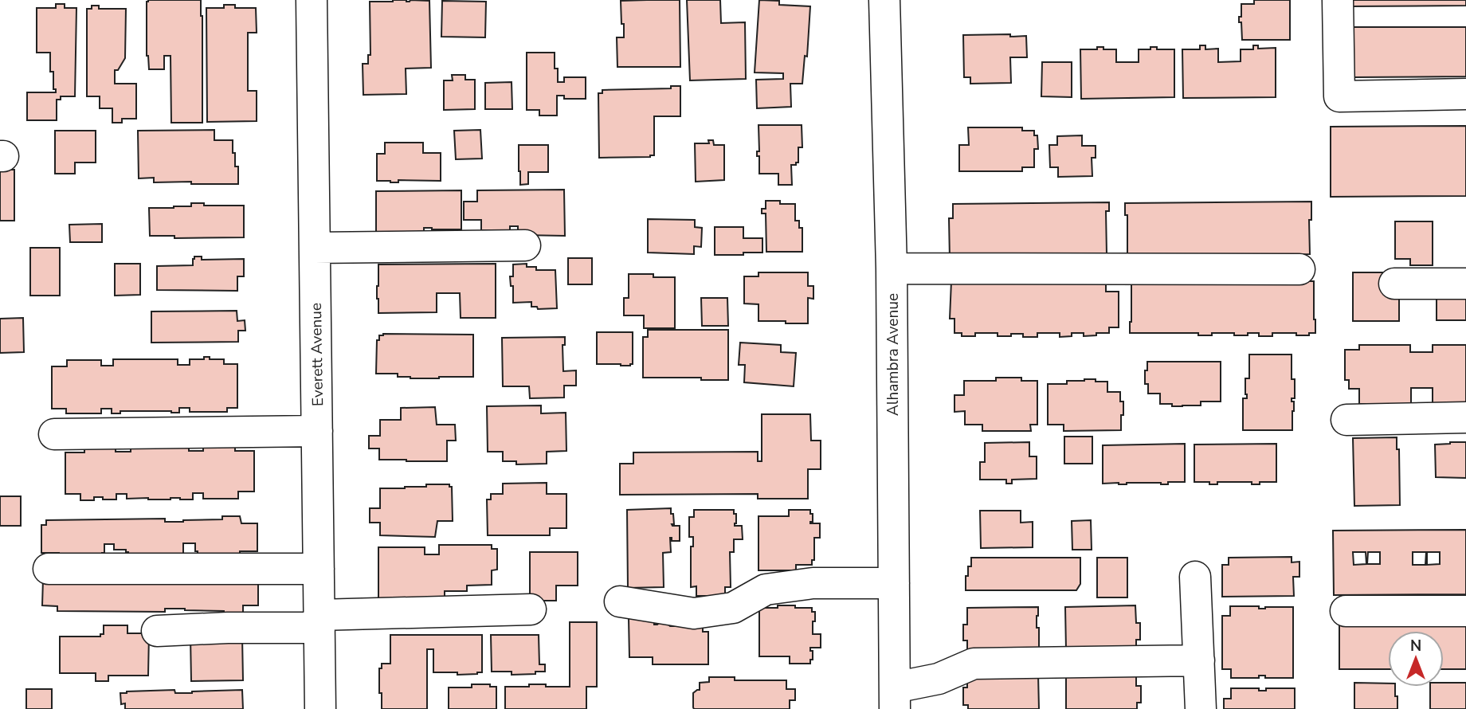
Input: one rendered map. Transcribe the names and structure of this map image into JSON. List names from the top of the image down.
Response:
{
  "streets": {
    "street": ["Everett Avenue", "Alhambra Avenue"]
  },
  "north": "top"
}
